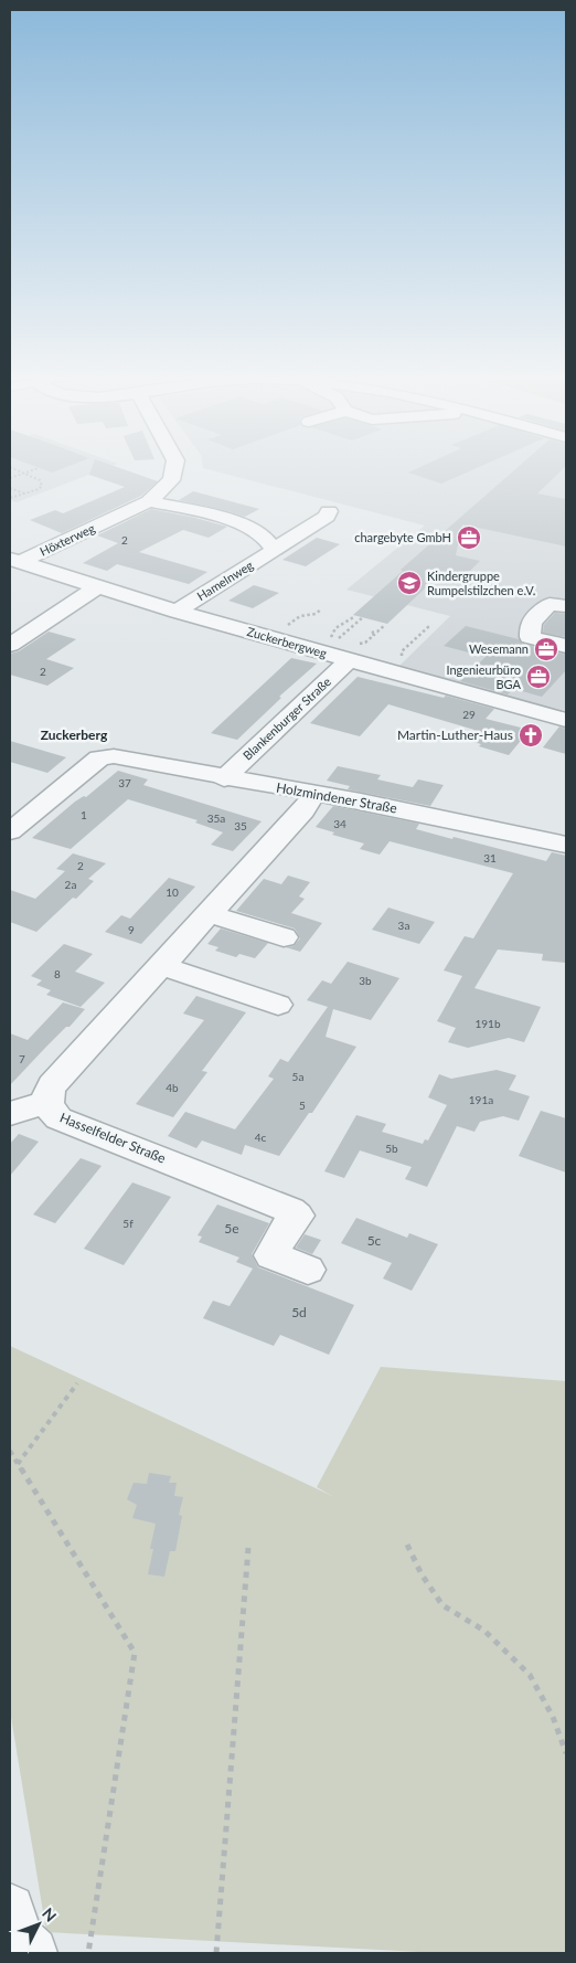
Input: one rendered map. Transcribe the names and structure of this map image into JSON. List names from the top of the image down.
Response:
{
  "streets": {
    "street": [
      "Höxterweg",
      "Hamelnweg",
      "Zuckerbergweg",
      "Blankenburger Straße",
      "Holzmindener Straße",
      "Hasselfelder Straße"
    ]
  },
  "crossings": [
    ["Höxterweg", "Zuckerbergweg"],
    ["Hamelnweg", "Zuckerbergweg"],
    ["Zuckerbergweg", "Blankenburger Straße"],
    ["Blankenburger Straße", "Holzmindener Straße"],
    ["Holzmindener Straße", "Hasselfelder Straße"]
  ],
  "districts": ["Zuckerberg"],
  "places": {
    "office": ["chargebyte GmbH", "Wesemann", "Ingenieurbüro BGA"],
    "school or university": ["Kindergruppe Rumpelstilzchen e.V."],
    "church": ["Martin-Luther-Haus"]
  },
  "house_numbers": [
    "2",
    "2",
    "29",
    "37",
    "1",
    "35a",
    "34",
    "35",
    "31",
    "2",
    "2a",
    "10",
    "3a",
    "9",
    "8",
    "3b",
    "191b",
    "7",
    "5a",
    "4b",
    "191a",
    "5",
    "4c",
    "5b",
    "5f",
    "5e",
    "5c",
    "5d"
  ],
  "north": "top right"
}
